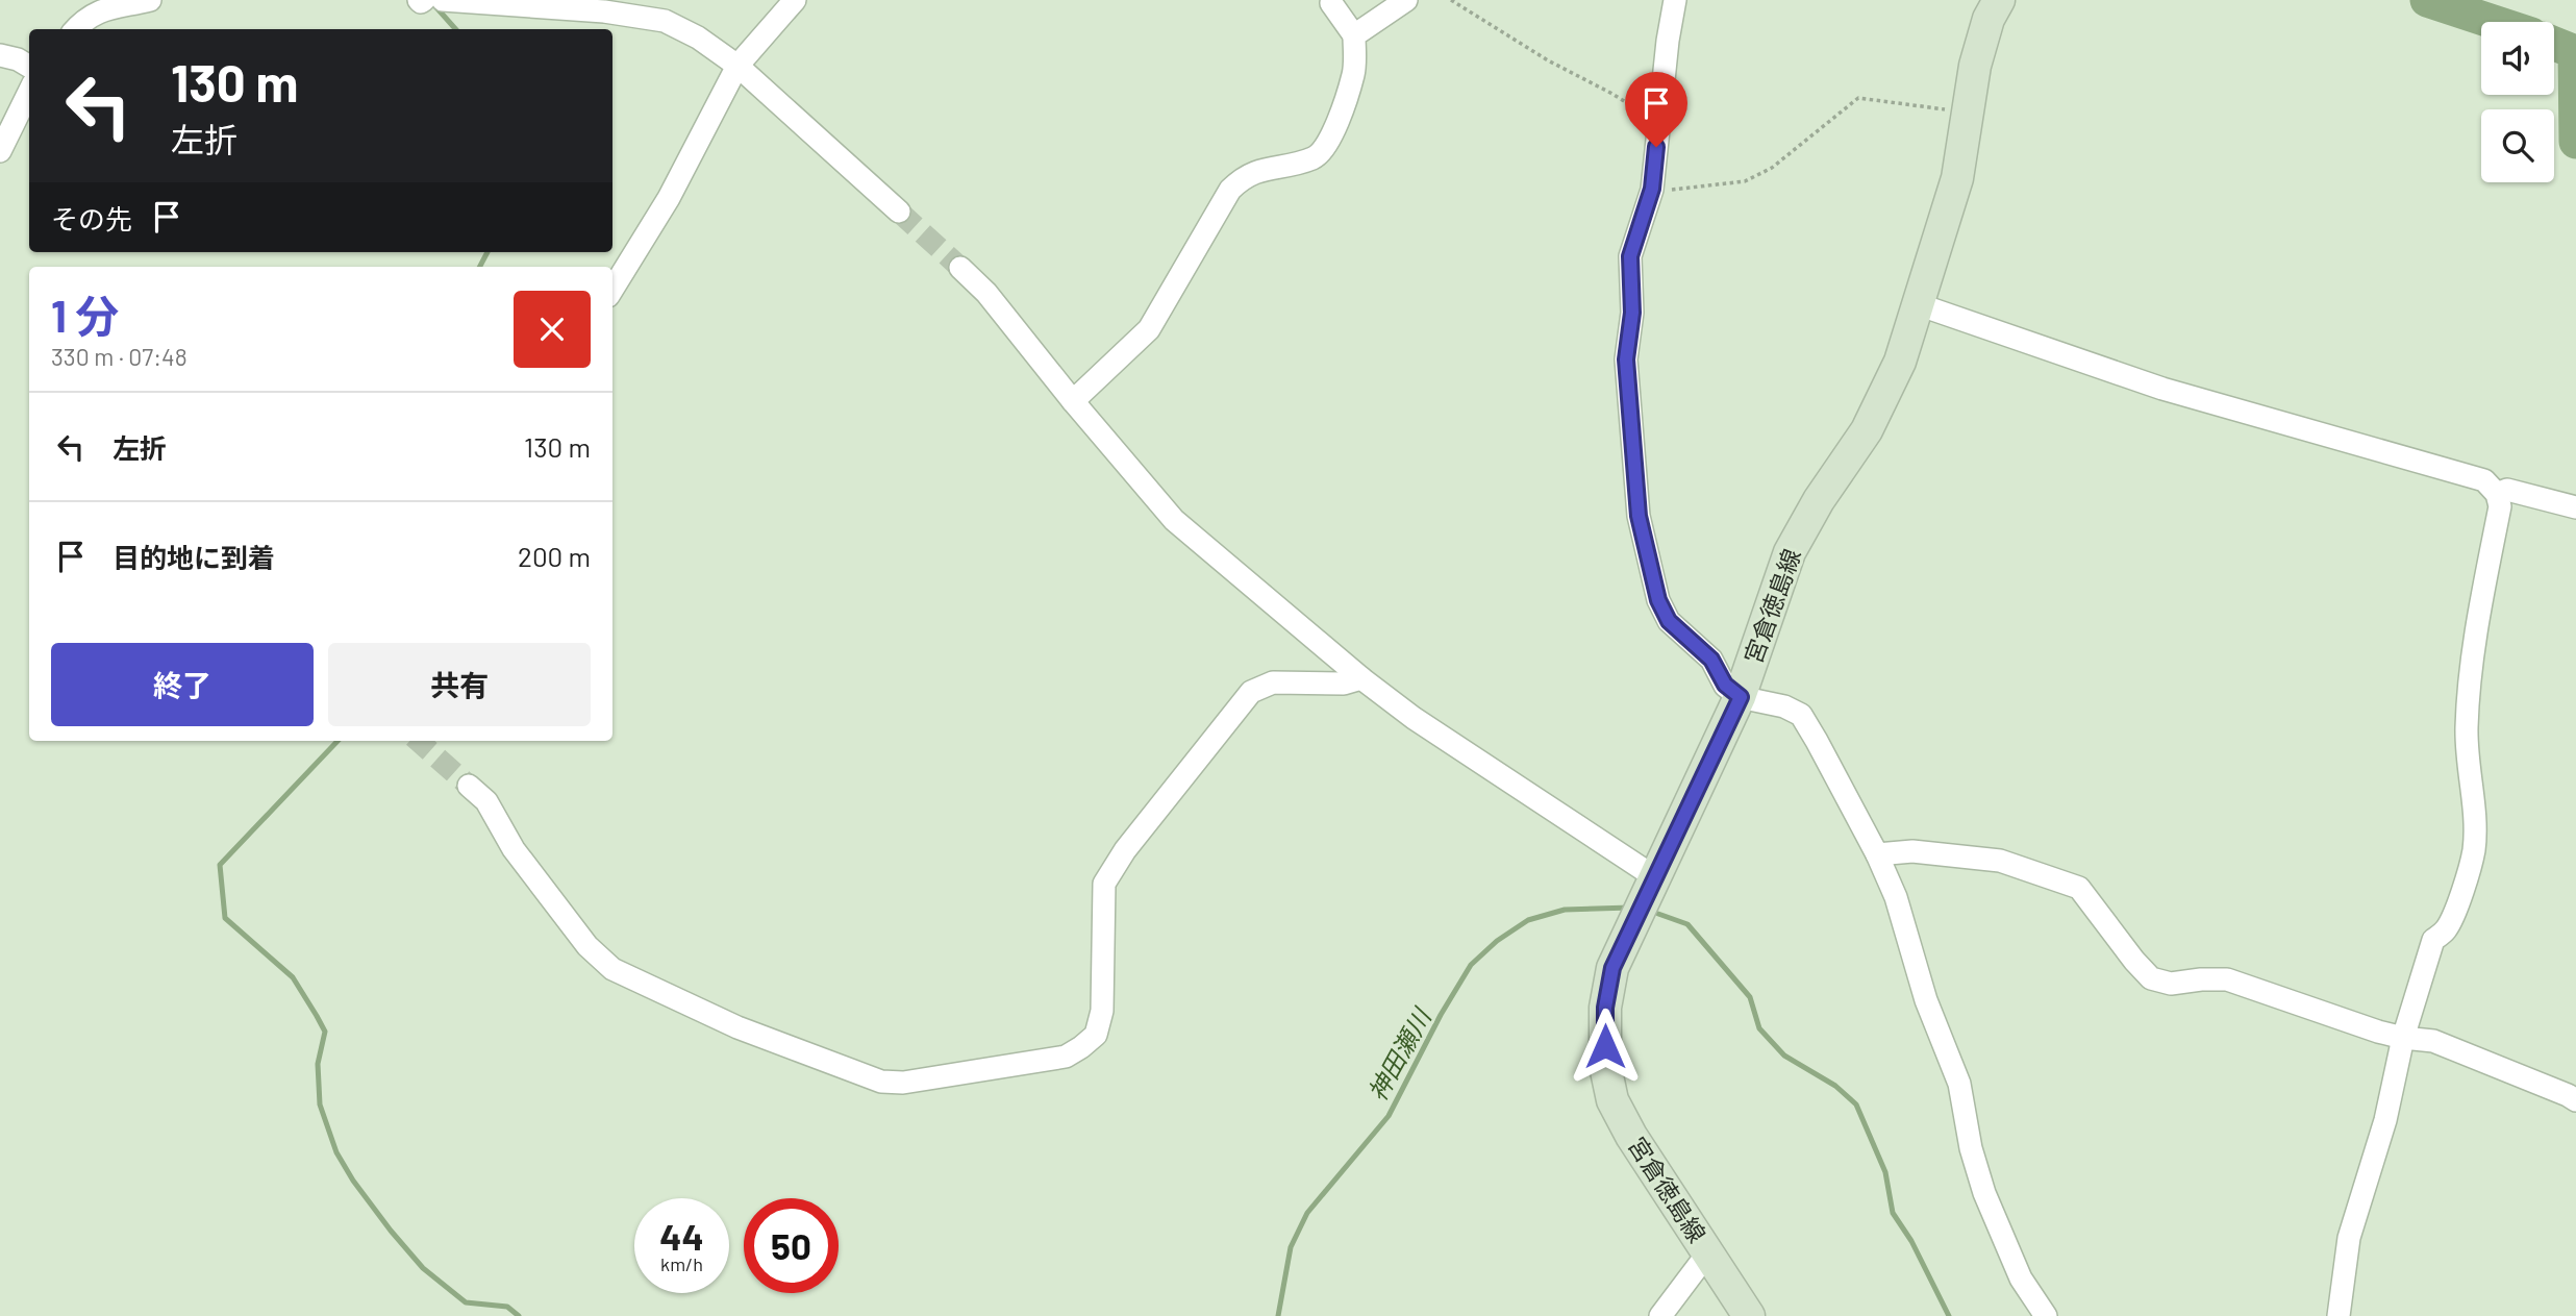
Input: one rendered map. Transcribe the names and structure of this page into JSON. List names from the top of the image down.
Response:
{
  "streets": {
    "main road": ["宮倉徳島線"]
  },
  "water": ["神田瀬川"],
  "page": {
    "turn": ["130 m", "左折"],
    "then": "その先",
    "heading": ["1 分", "330 m · 07:48"],
    "list": [
      {
        "name": "左折",
        "value": "130 m"
      },
      {
        "name": "目的地に到着",
        "value": "200 m"
      }
    ],
    "buttons": ["終了", "共有"],
    "speed": "44 km/h",
    "limit": "50"
  }
}
